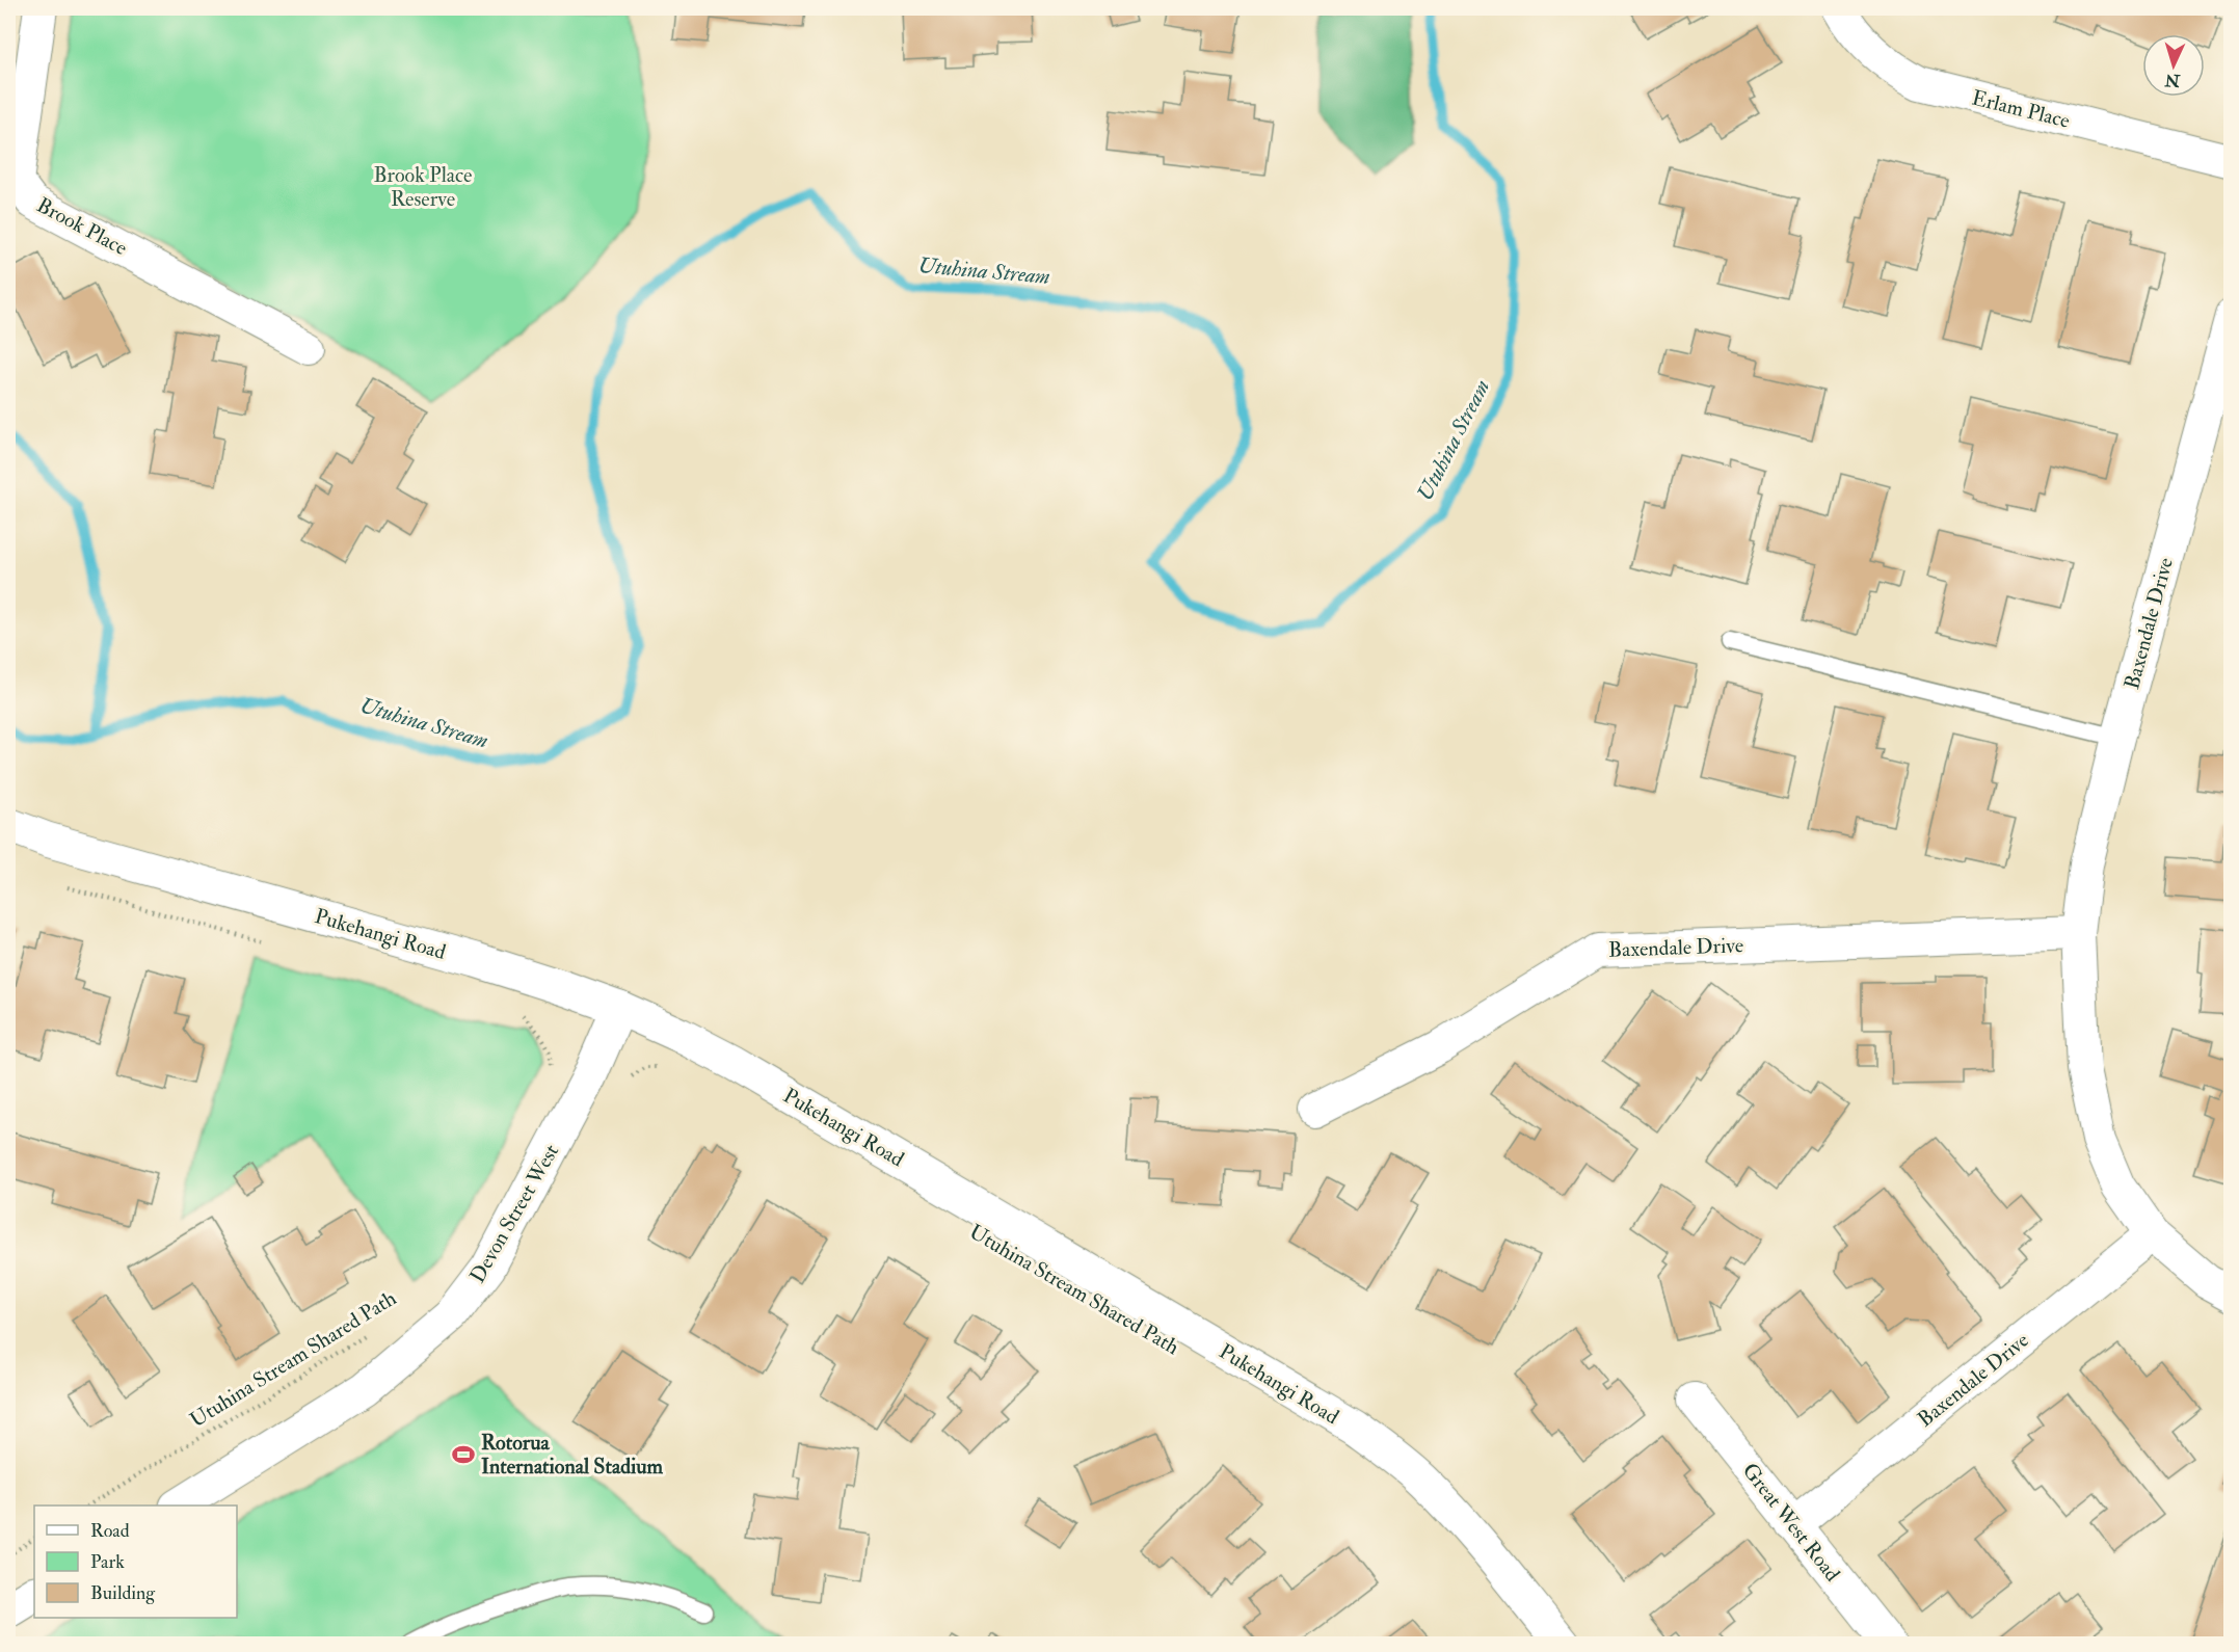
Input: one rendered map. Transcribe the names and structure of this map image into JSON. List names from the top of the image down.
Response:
{
  "streets": {
    "main road": ["Pukehangi Road", "Devon Street West"],
    "street": [
      "Erlam Place",
      "Brook Place",
      "Baxendale Drive",
      "Great West Road"
    ],
    "path": ["Utuhina Stream Shared Path"]
  },
  "crossings": [
    ["Baxendale Drive", "Great West Road"],
    ["Pukehangi Road", "Devon Street West"]
  ],
  "water": ["Utuhina Stream"],
  "parks": ["Brook Place Reserve"],
  "places": {
    "sports": ["Rotorua International Stadium"]
  },
  "legend": ["Road", "Park", "Building"],
  "north": "bottom"
}
